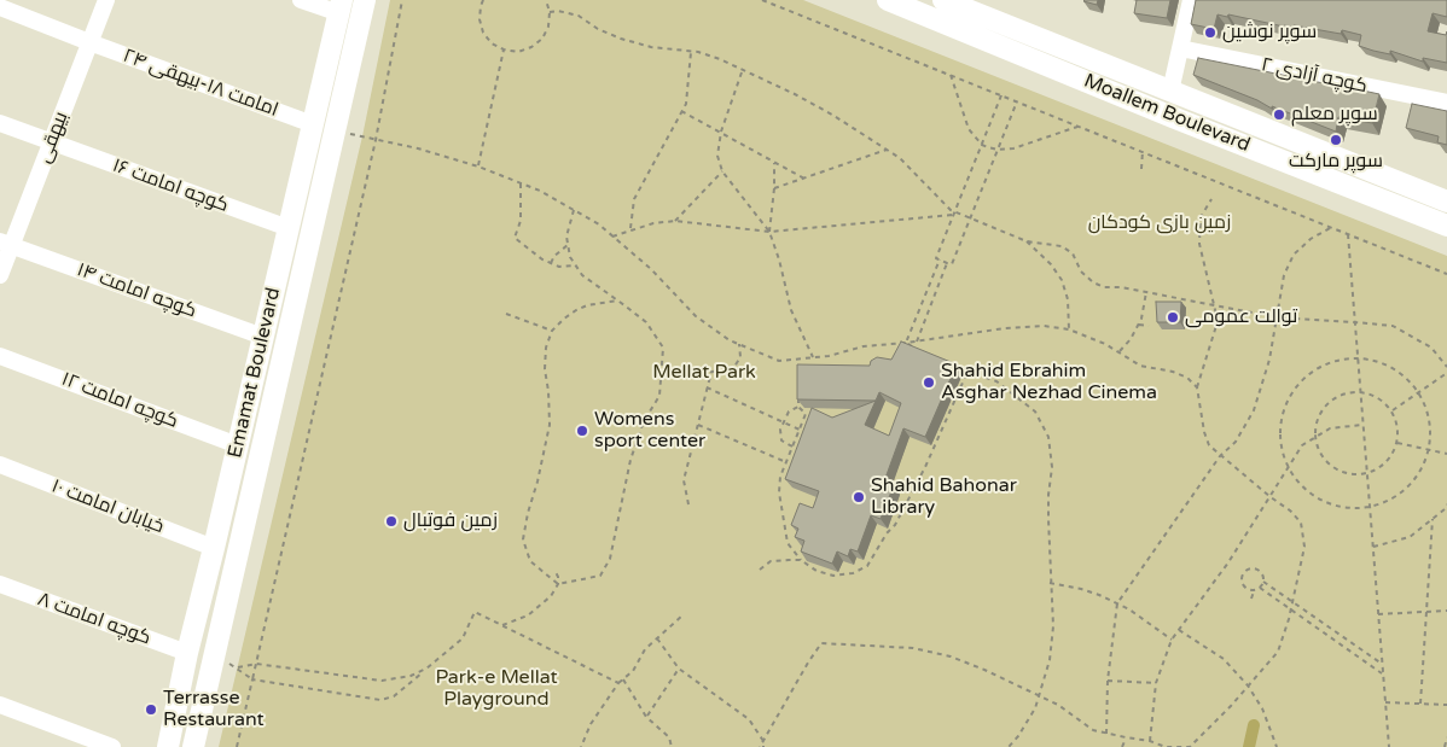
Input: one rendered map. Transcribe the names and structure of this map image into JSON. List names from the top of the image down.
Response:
{
  "streets": {
    "main road": ["Moallem Boulevard", "Emamat Boulevard"],
    "street": [
      "کوچه آزادی ۲",
      "امامت ۱۸-بیهقی ۲۴",
      "بیهقی",
      "کوچه امامت ۱۶",
      "کوچه امامت ۱۴",
      "کوچه امامت ۱۲",
      "خیابان امامت ۱۰",
      "کوچه امامت ۸"
    ]
  },
  "crossings": [
    ["امامت ۱۸-بیهقی ۲۴", "بیهقی"],
    ["امامت ۱۸-بیهقی ۲۴", "Emamat Boulevard"],
    ["بیهقی", "کوچه امامت ۱۶"],
    ["بیهقی", "کوچه امامت ۱۴"],
    ["کوچه امامت ۱۶", "Emamat Boulevard"],
    ["کوچه امامت ۱۴", "Emamat Boulevard"],
    ["Emamat Boulevard", "کوچه امامت ۱۲"],
    ["Emamat Boulevard", "خیابان امامت ۱۰"],
    ["Emamat Boulevard", "کوچه امامت ۸"]
  ],
  "parks": ["زمین بازی کودکان", "Mellat Park", "Park-e Mellat Playground"],
  "places": [
    "سوپر نوشین",
    "سوپر معلم",
    "سوپر مارکت",
    "توالت عمومی",
    "Shahid Ebrahim Asghar Nezhad Cinema",
    "Womens sport center",
    "Shahid Bahonar Library",
    "زمین فوتبال",
    "Terrasse Restaurant"
  ]
}
